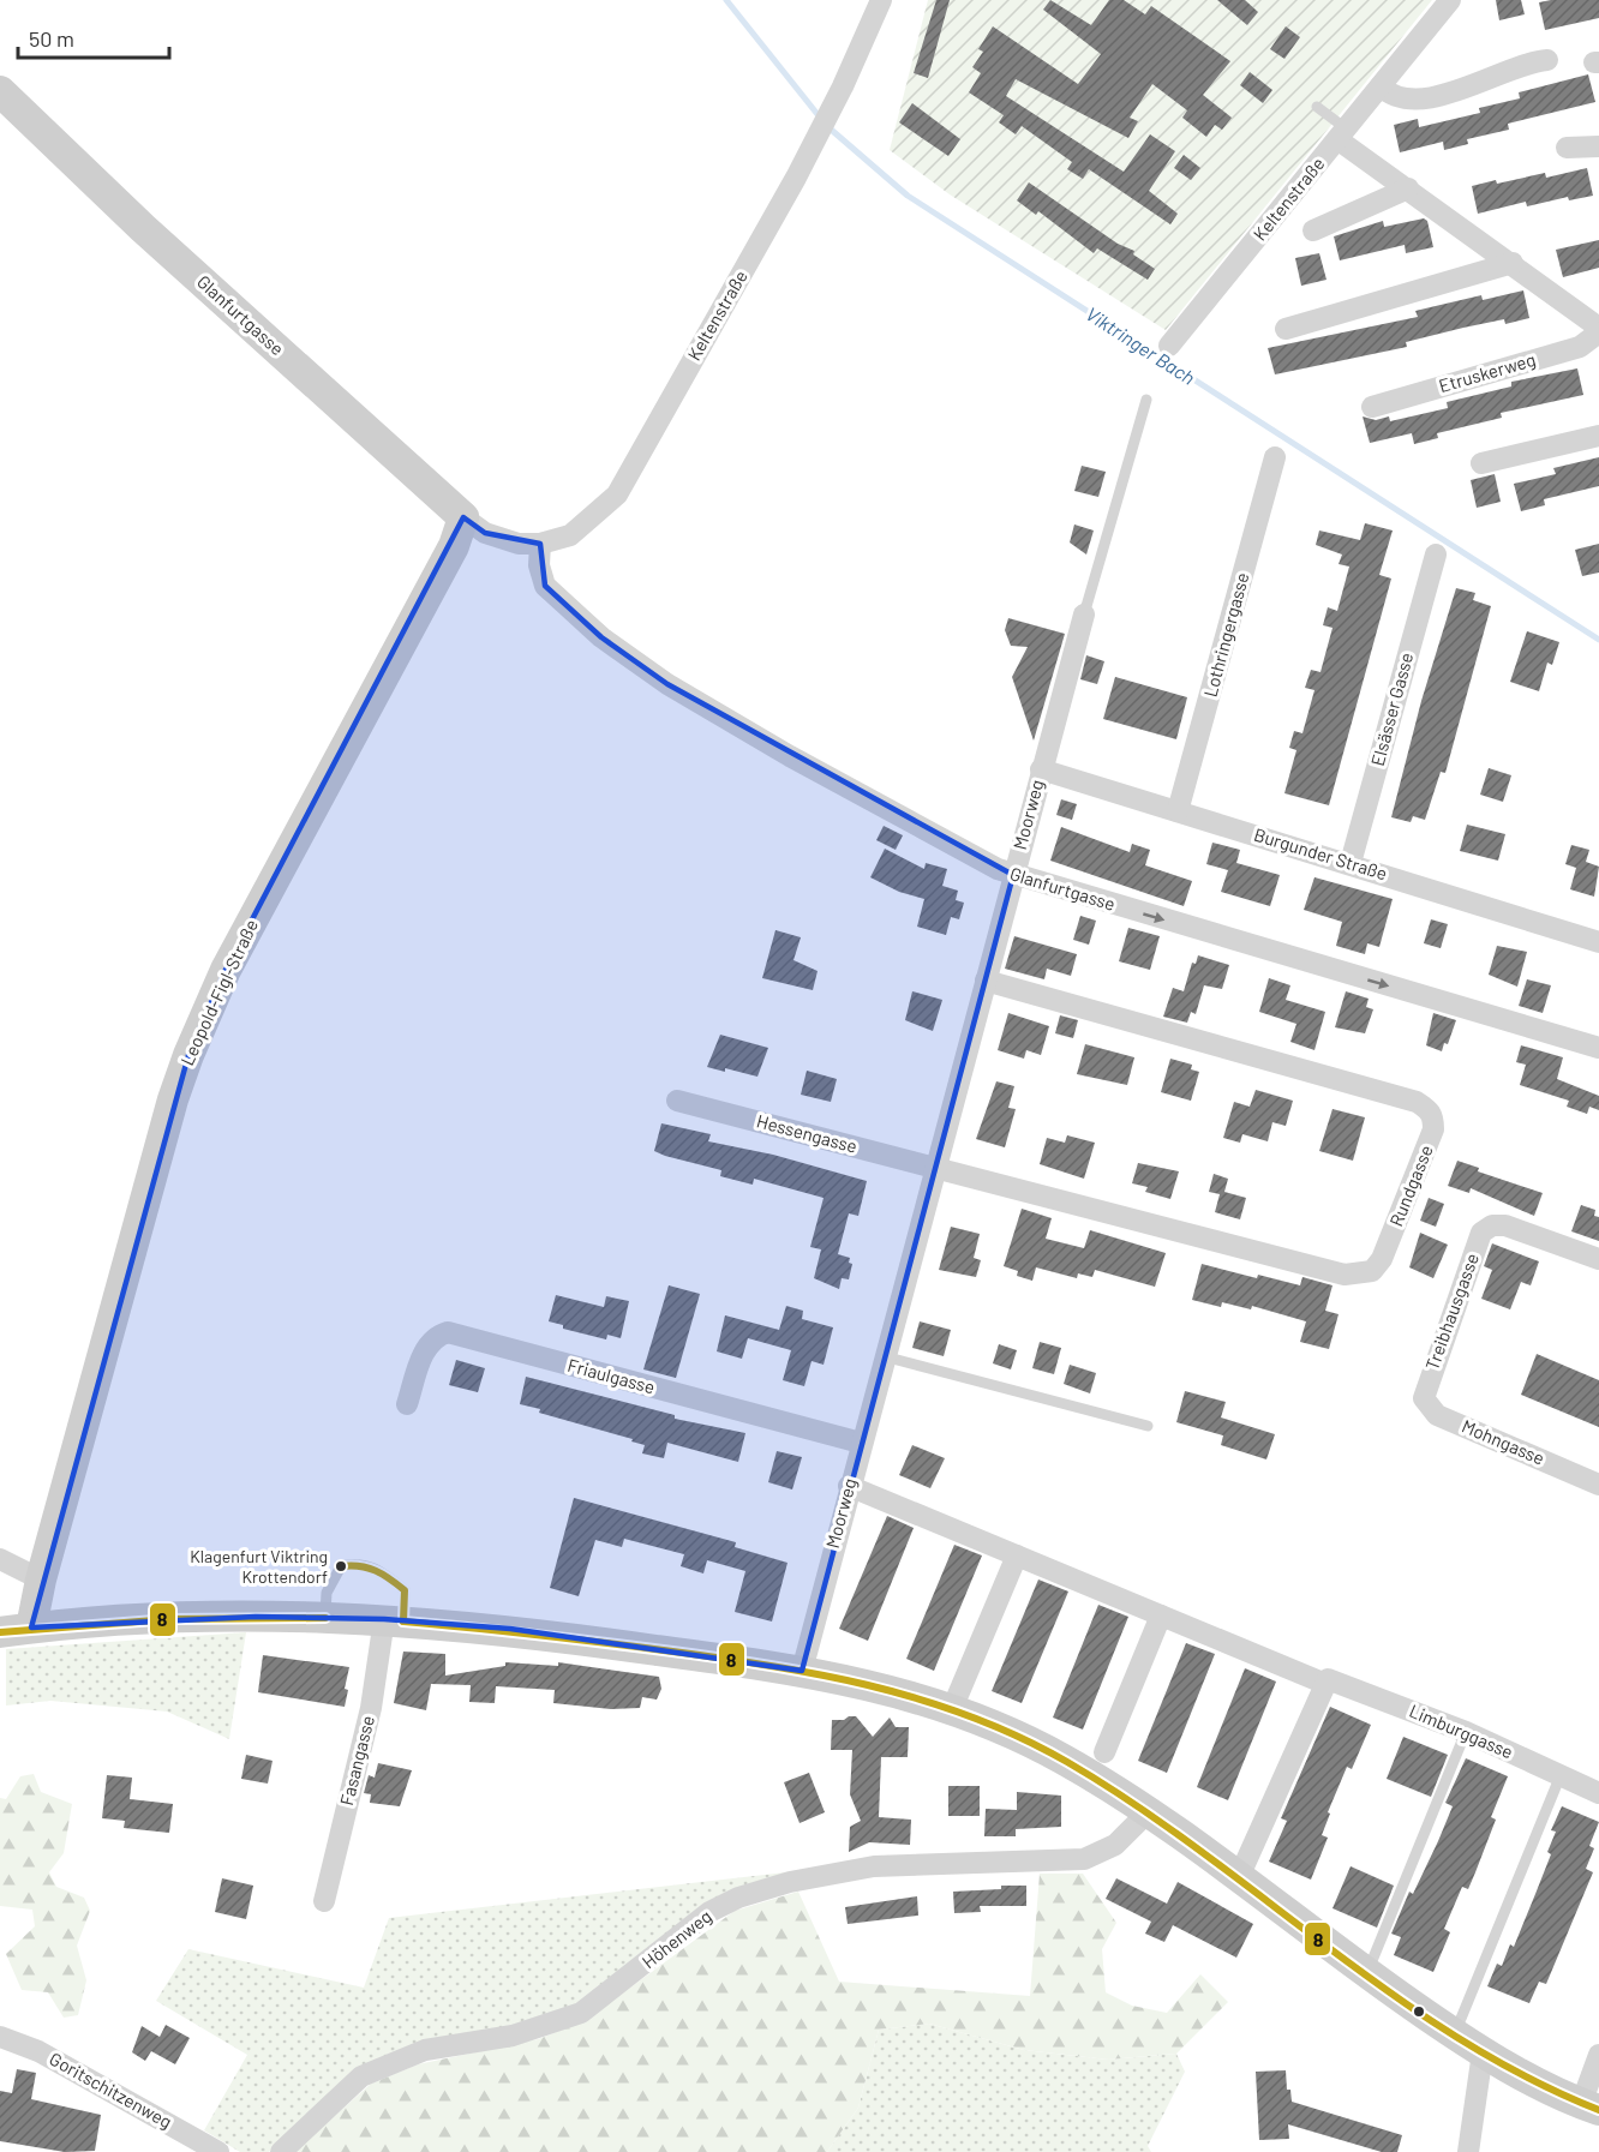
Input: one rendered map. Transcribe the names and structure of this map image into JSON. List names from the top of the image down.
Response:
{
  "streets": {
    "street": [
      "Keltenstraße",
      "Glanfurtgasse",
      "Etruskerweg",
      "Lothringergasse",
      "Elsässer Gasse",
      "Moorweg",
      "Burgunder Straße",
      "Leopold-Figl-Straße",
      "Hessengasse",
      "Rundgasse",
      "Treibhausgasse",
      "Friaulgasse",
      "Mohngasse",
      "Limburggasse",
      "Fasangasse",
      "Höhenweg",
      "Goritschitzenweg"
    ]
  },
  "crossings": [
    ["Keltenstraße", "Glanfurtgasse"],
    ["Keltenstraße", "Etruskerweg"],
    ["Keltenstraße", "Leopold-Figl-Straße"],
    ["Glanfurtgasse", "Moorweg"],
    ["Glanfurtgasse", "Leopold-Figl-Straße"],
    ["Lothringergasse", "Burgunder Straße"],
    ["Elsässer Gasse", "Burgunder Straße"],
    ["Moorweg", "Burgunder Straße"],
    ["Moorweg", "Hessengasse"],
    ["Moorweg", "Rundgasse"],
    ["Moorweg", "Friaulgasse"],
    ["Moorweg", "Limburggasse"],
    ["Hessengasse", "Rundgasse"],
    ["Treibhausgasse", "Mohngasse"]
  ],
  "water": ["Viktringer Bach"],
  "places": ["Klagenfurt Viktring Krottendorf"],
  "lines": ["transit line 8"],
  "scale_bar": "50 m"
}
